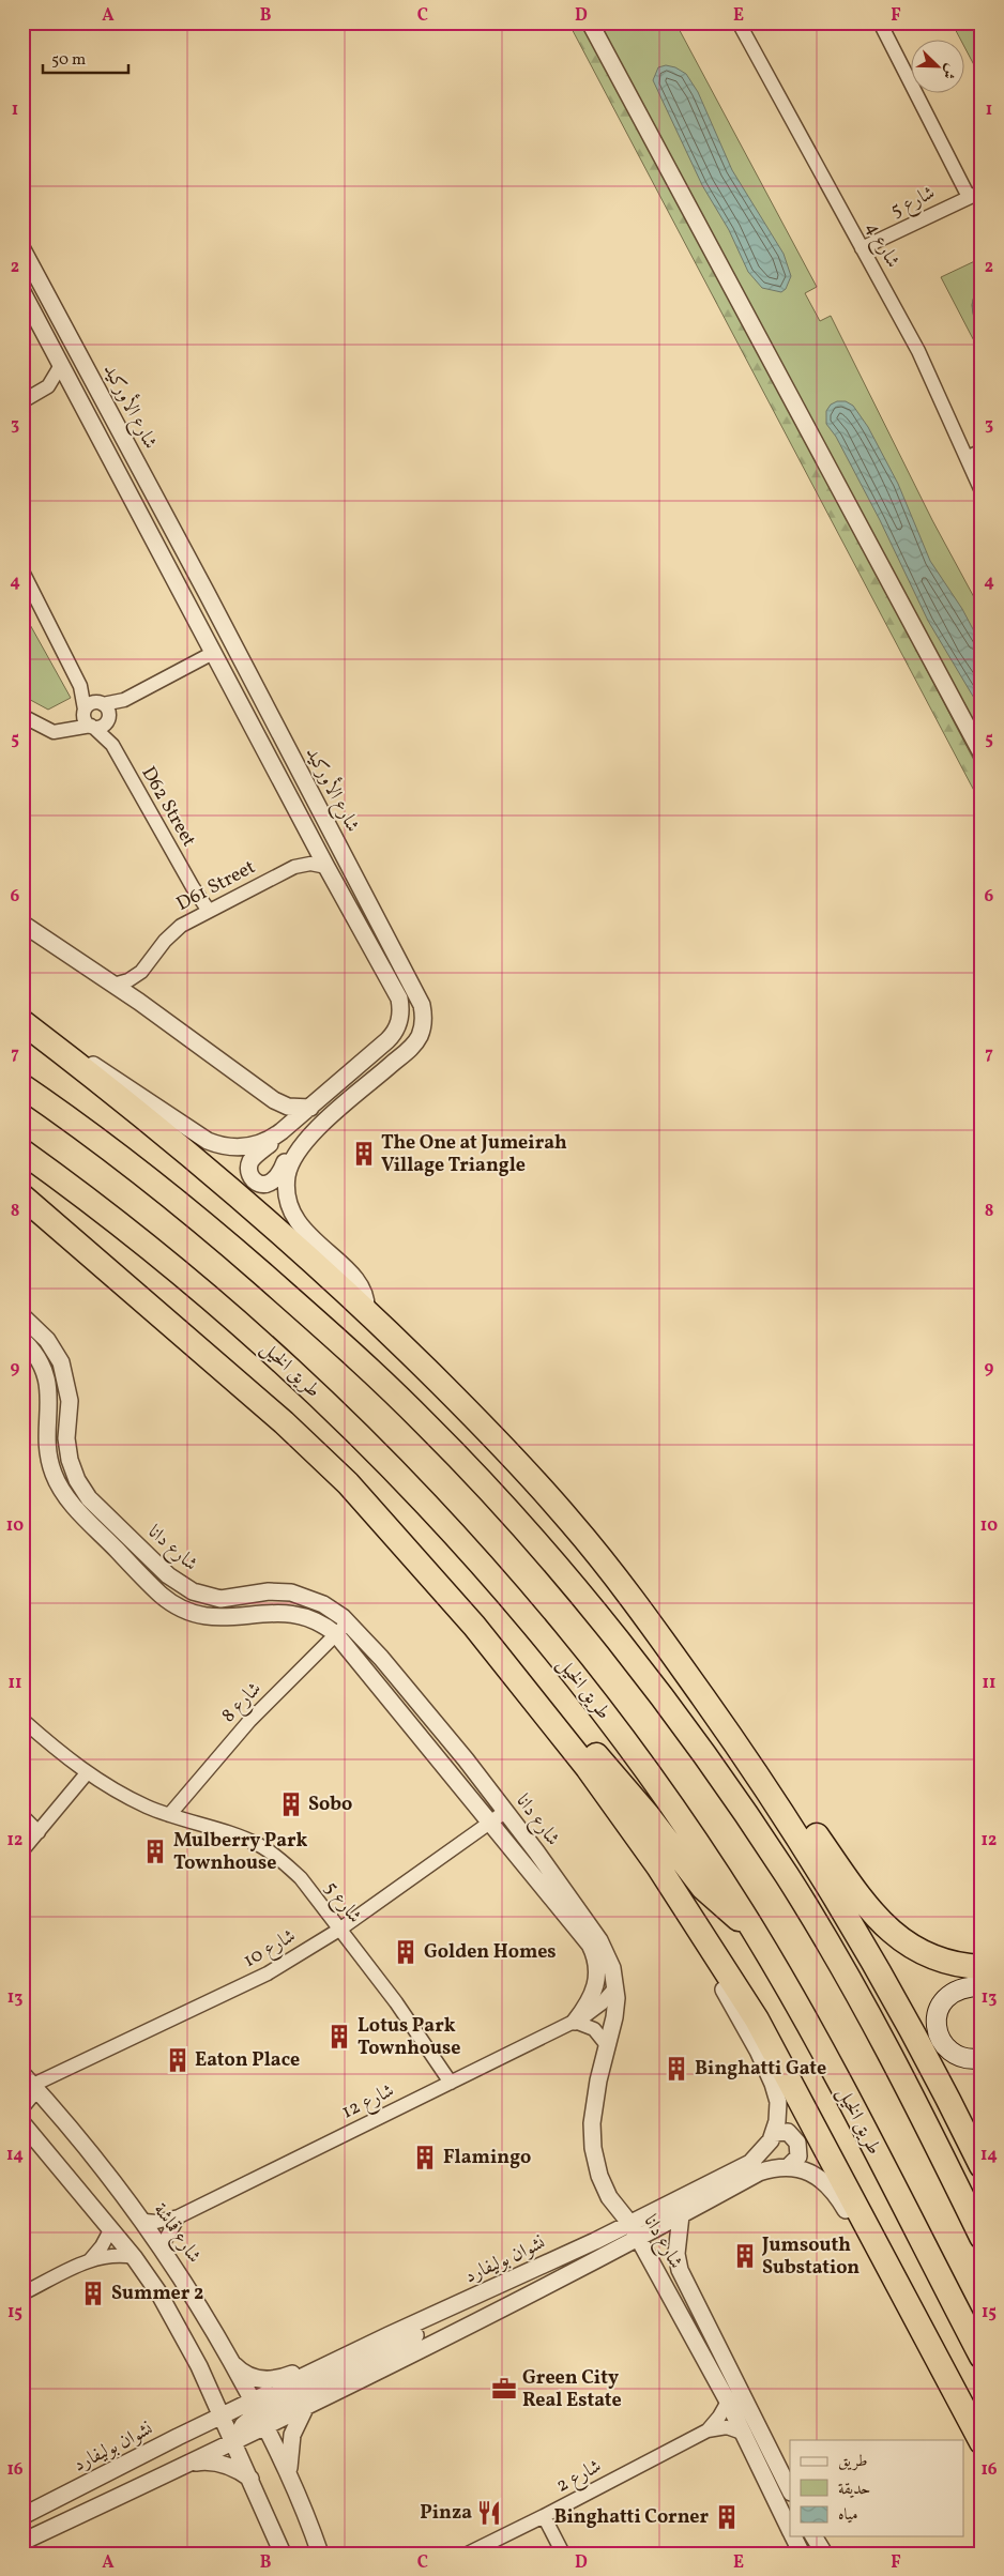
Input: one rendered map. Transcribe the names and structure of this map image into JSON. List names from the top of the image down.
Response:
{
  "streets": {
    "highway": ["طريق الخيل"],
    "street": [
      "شارع 5",
      "شارع 4",
      "شارع الأوركيد",
      "D62 Street",
      "D61 Street",
      "شارع دانا",
      "شارع 8",
      "شارع 10",
      "شارع 12",
      "شارع قماشة",
      "نشوان بوليفارد",
      "شارع 2"
    ]
  },
  "crossings": [
    ["شارع 5", "شارع 4"],
    ["شارع 5", "شارع 8"],
    ["شارع 5", "شارع 10"],
    ["شارع 5", "شارع 12"],
    ["D62 Street", "D61 Street"],
    ["شارع دانا", "شارع 8"],
    ["شارع دانا", "شارع 10"],
    ["شارع دانا", "شارع 12"],
    ["شارع دانا", "نشوان بوليفارد"],
    ["شارع دانا", "شارع 2"],
    ["شارع 10", "شارع قماشة"],
    ["شارع 12", "شارع قماشة"],
    ["شارع قماشة", "نشوان بوليفارد"]
  ],
  "places": {
    "building": [
      "The One at Jumeirah Village Triangle",
      "Sobo",
      "Mulberry Park Townhouse",
      "Golden Homes",
      "Lotus Park Townhouse",
      "Eaton Place",
      "Binghatti Gate",
      "Flamingo",
      "Jumsouth Substation",
      "Summer 2",
      "Binghatti Corner"
    ],
    "office": ["Green City Real Estate"],
    "restaurant": ["Pinza"]
  },
  "legend": ["طريق", "حديقة", "مياه"],
  "scale_bar": "50 m",
  "north": "bottom right",
  "grid": {
    "columns": [
      "A",
      "B",
      "C",
      "D",
      "E",
      "F"
    ],
    "rows": [
      "1",
      "2",
      "3",
      "4",
      "5",
      "6",
      "7",
      "8",
      "9",
      "10",
      "11",
      "12",
      "13",
      "14",
      "15",
      "16"
    ]
  }
}
